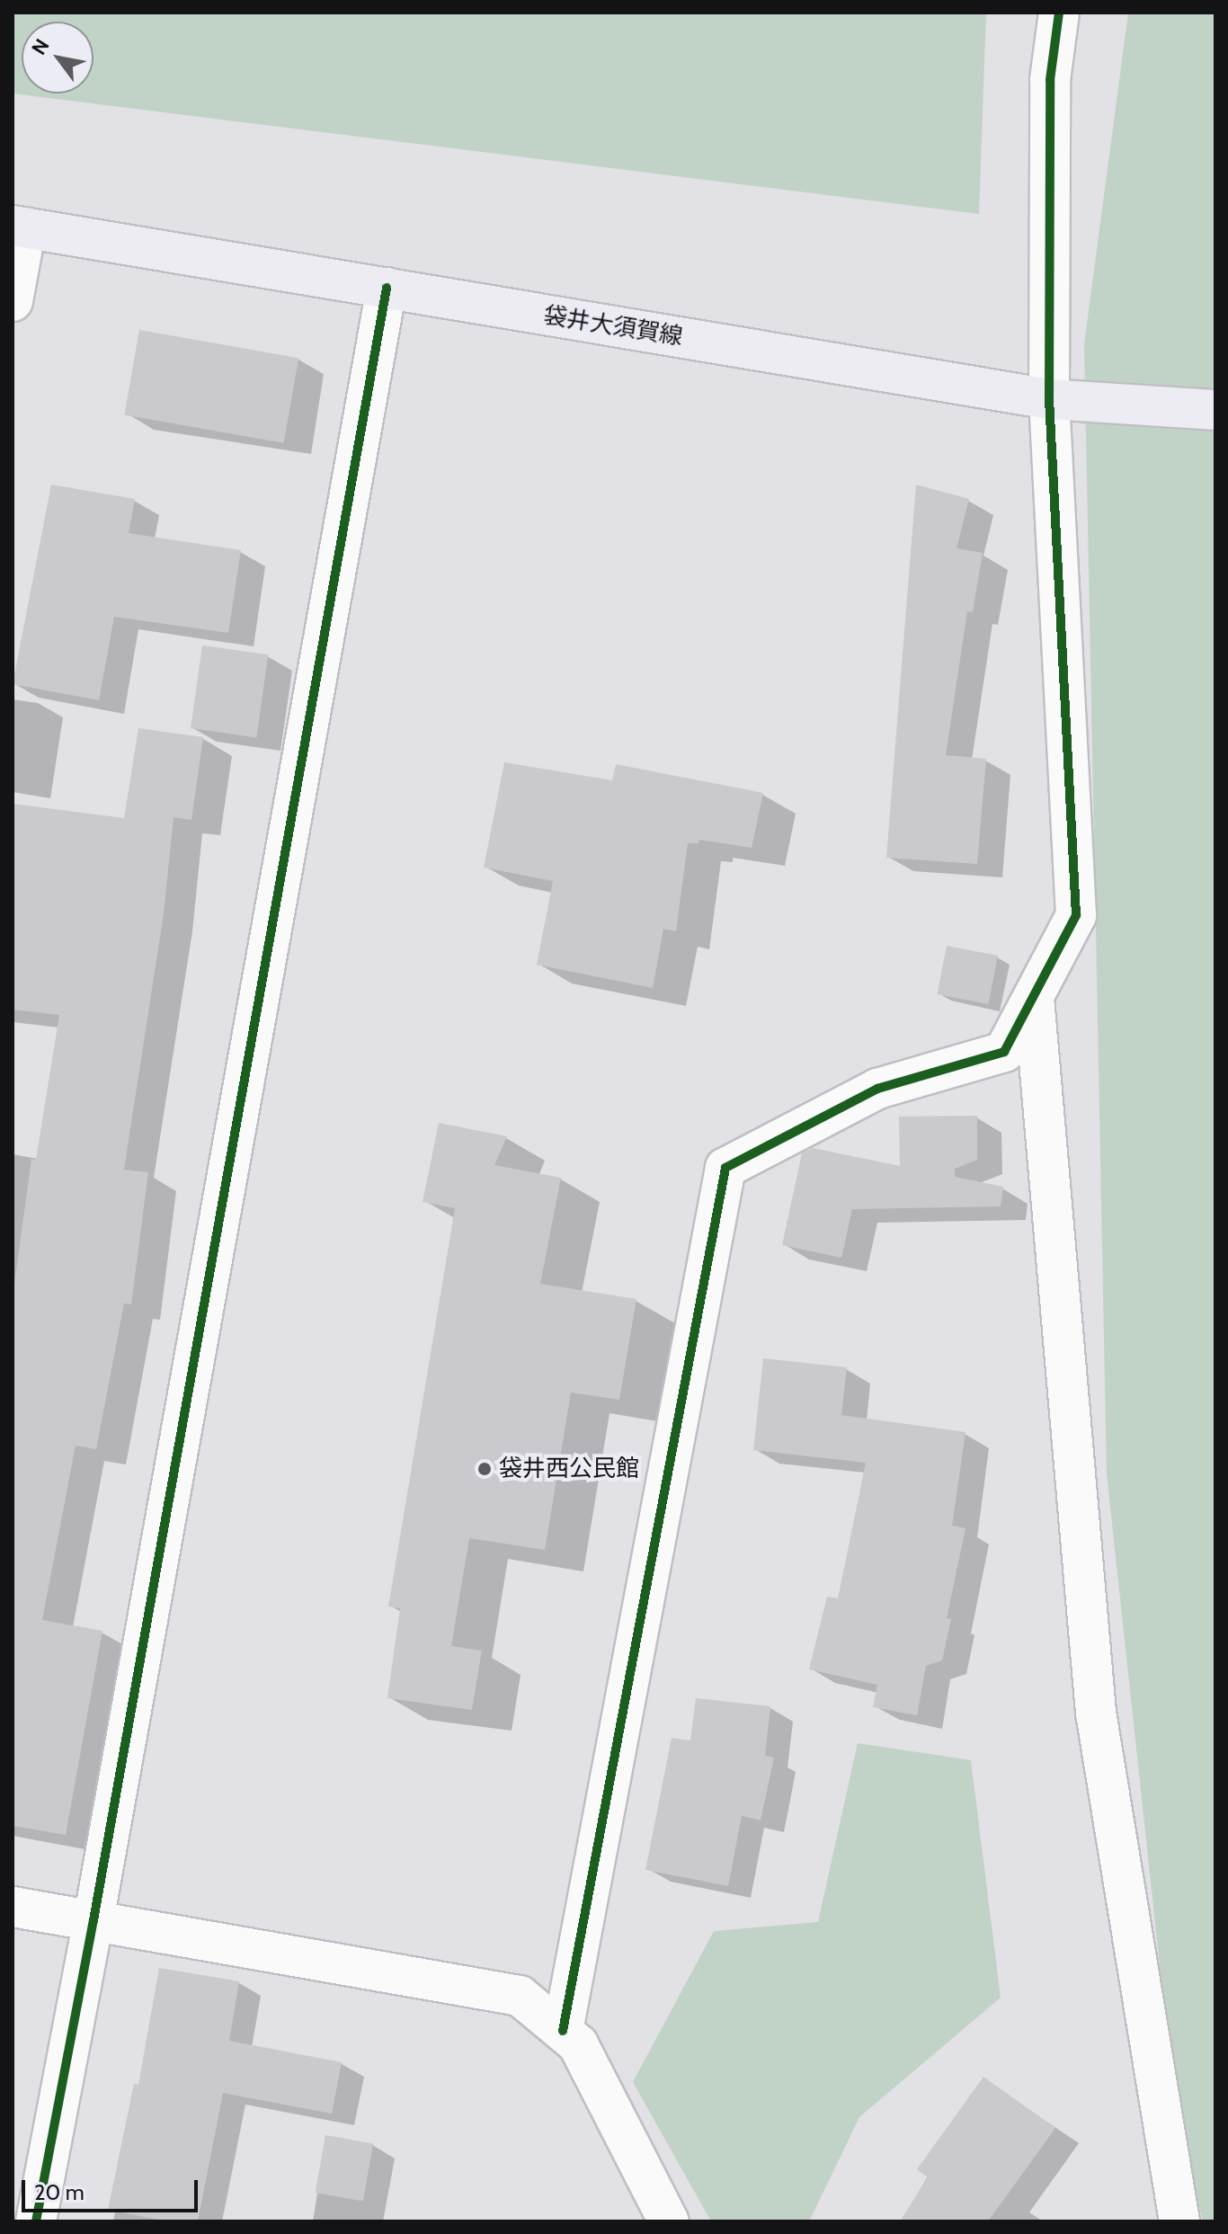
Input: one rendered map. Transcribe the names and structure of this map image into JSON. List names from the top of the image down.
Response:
{
  "streets": {
    "main road": ["袋井大須賀線"]
  },
  "places": ["袋井西公民館"],
  "scale_bar": "20 m",
  "north": "top left"
}
